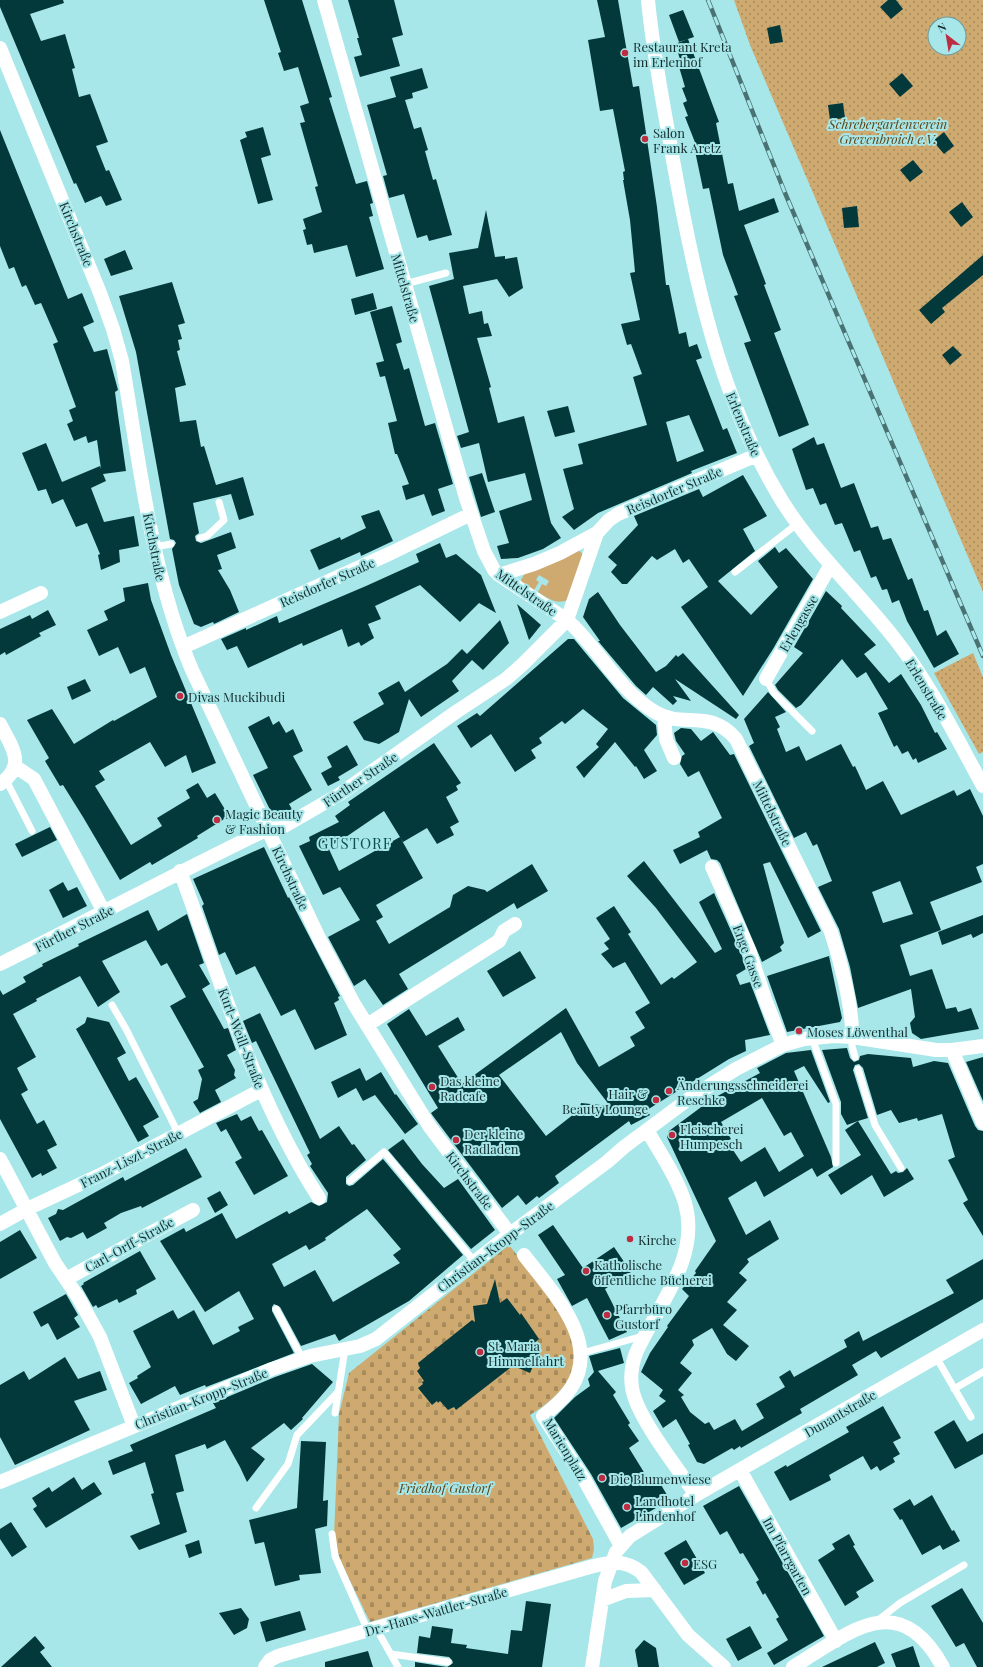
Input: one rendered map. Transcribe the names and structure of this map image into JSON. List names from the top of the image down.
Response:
{
  "streets": {
    "street": [
      "Kirchstraße",
      "Mittelstraße",
      "Erlenstraße",
      "Reisdorfer Straße",
      "Erlengasse",
      "Fürther Straße",
      "Enge Gasse",
      "Kurt-Weill-Straße",
      "Franz-Liszt-Straße",
      "Carl-Orff-Straße",
      "Christian-Kropp-Straße",
      "Dunantstraße",
      "Marienplatz",
      "Im Pfarrgarten",
      "Dr.-Hans-Wattler-Straße"
    ]
  },
  "crossings": [
    ["Kirchstraße", "Reisdorfer Straße"],
    ["Kirchstraße", "Fürther Straße"],
    ["Kirchstraße", "Christian-Kropp-Straße"],
    ["Mittelstraße", "Reisdorfer Straße"],
    ["Mittelstraße", "Fürther Straße"],
    ["Mittelstraße", "Christian-Kropp-Straße"],
    ["Erlenstraße", "Reisdorfer Straße"],
    ["Erlenstraße", "Erlengasse"],
    ["Reisdorfer Straße", "Fürther Straße"],
    ["Fürther Straße", "Kurt-Weill-Straße"],
    ["Enge Gasse", "Christian-Kropp-Straße"],
    ["Kurt-Weill-Straße", "Franz-Liszt-Straße"],
    ["Dunantstraße", "Marienplatz"],
    ["Dunantstraße", "Im Pfarrgarten"],
    ["Dunantstraße", "Dr.-Hans-Wattler-Straße"]
  ],
  "districts": ["GUSTORF"],
  "parks": ["Schrebergartenverein Grevenbroich e.V.", "Friedhof Gustorf"],
  "places": [
    "Restaurant Kreta im Erlenhof",
    "Salon Frank Aretz",
    "Divas Muckibudi",
    "Magic Beauty & Fashion",
    "Moses Löwenthal",
    "Das kleine Radcafe",
    "Änderungsschneiderei Reschke",
    "Hair & Beauty Lounge",
    "Fleischerei Humpesch",
    "Der kleine Radladen",
    "Kirche",
    "Katholische öffentliche Bücherei",
    "Pfarrbüro Gustorf",
    "St. Maria Himmelfahrt",
    "Die Blumenwiese",
    "Landhotel Lindenhof",
    "ESG"
  ],
  "north": "top left"
}
